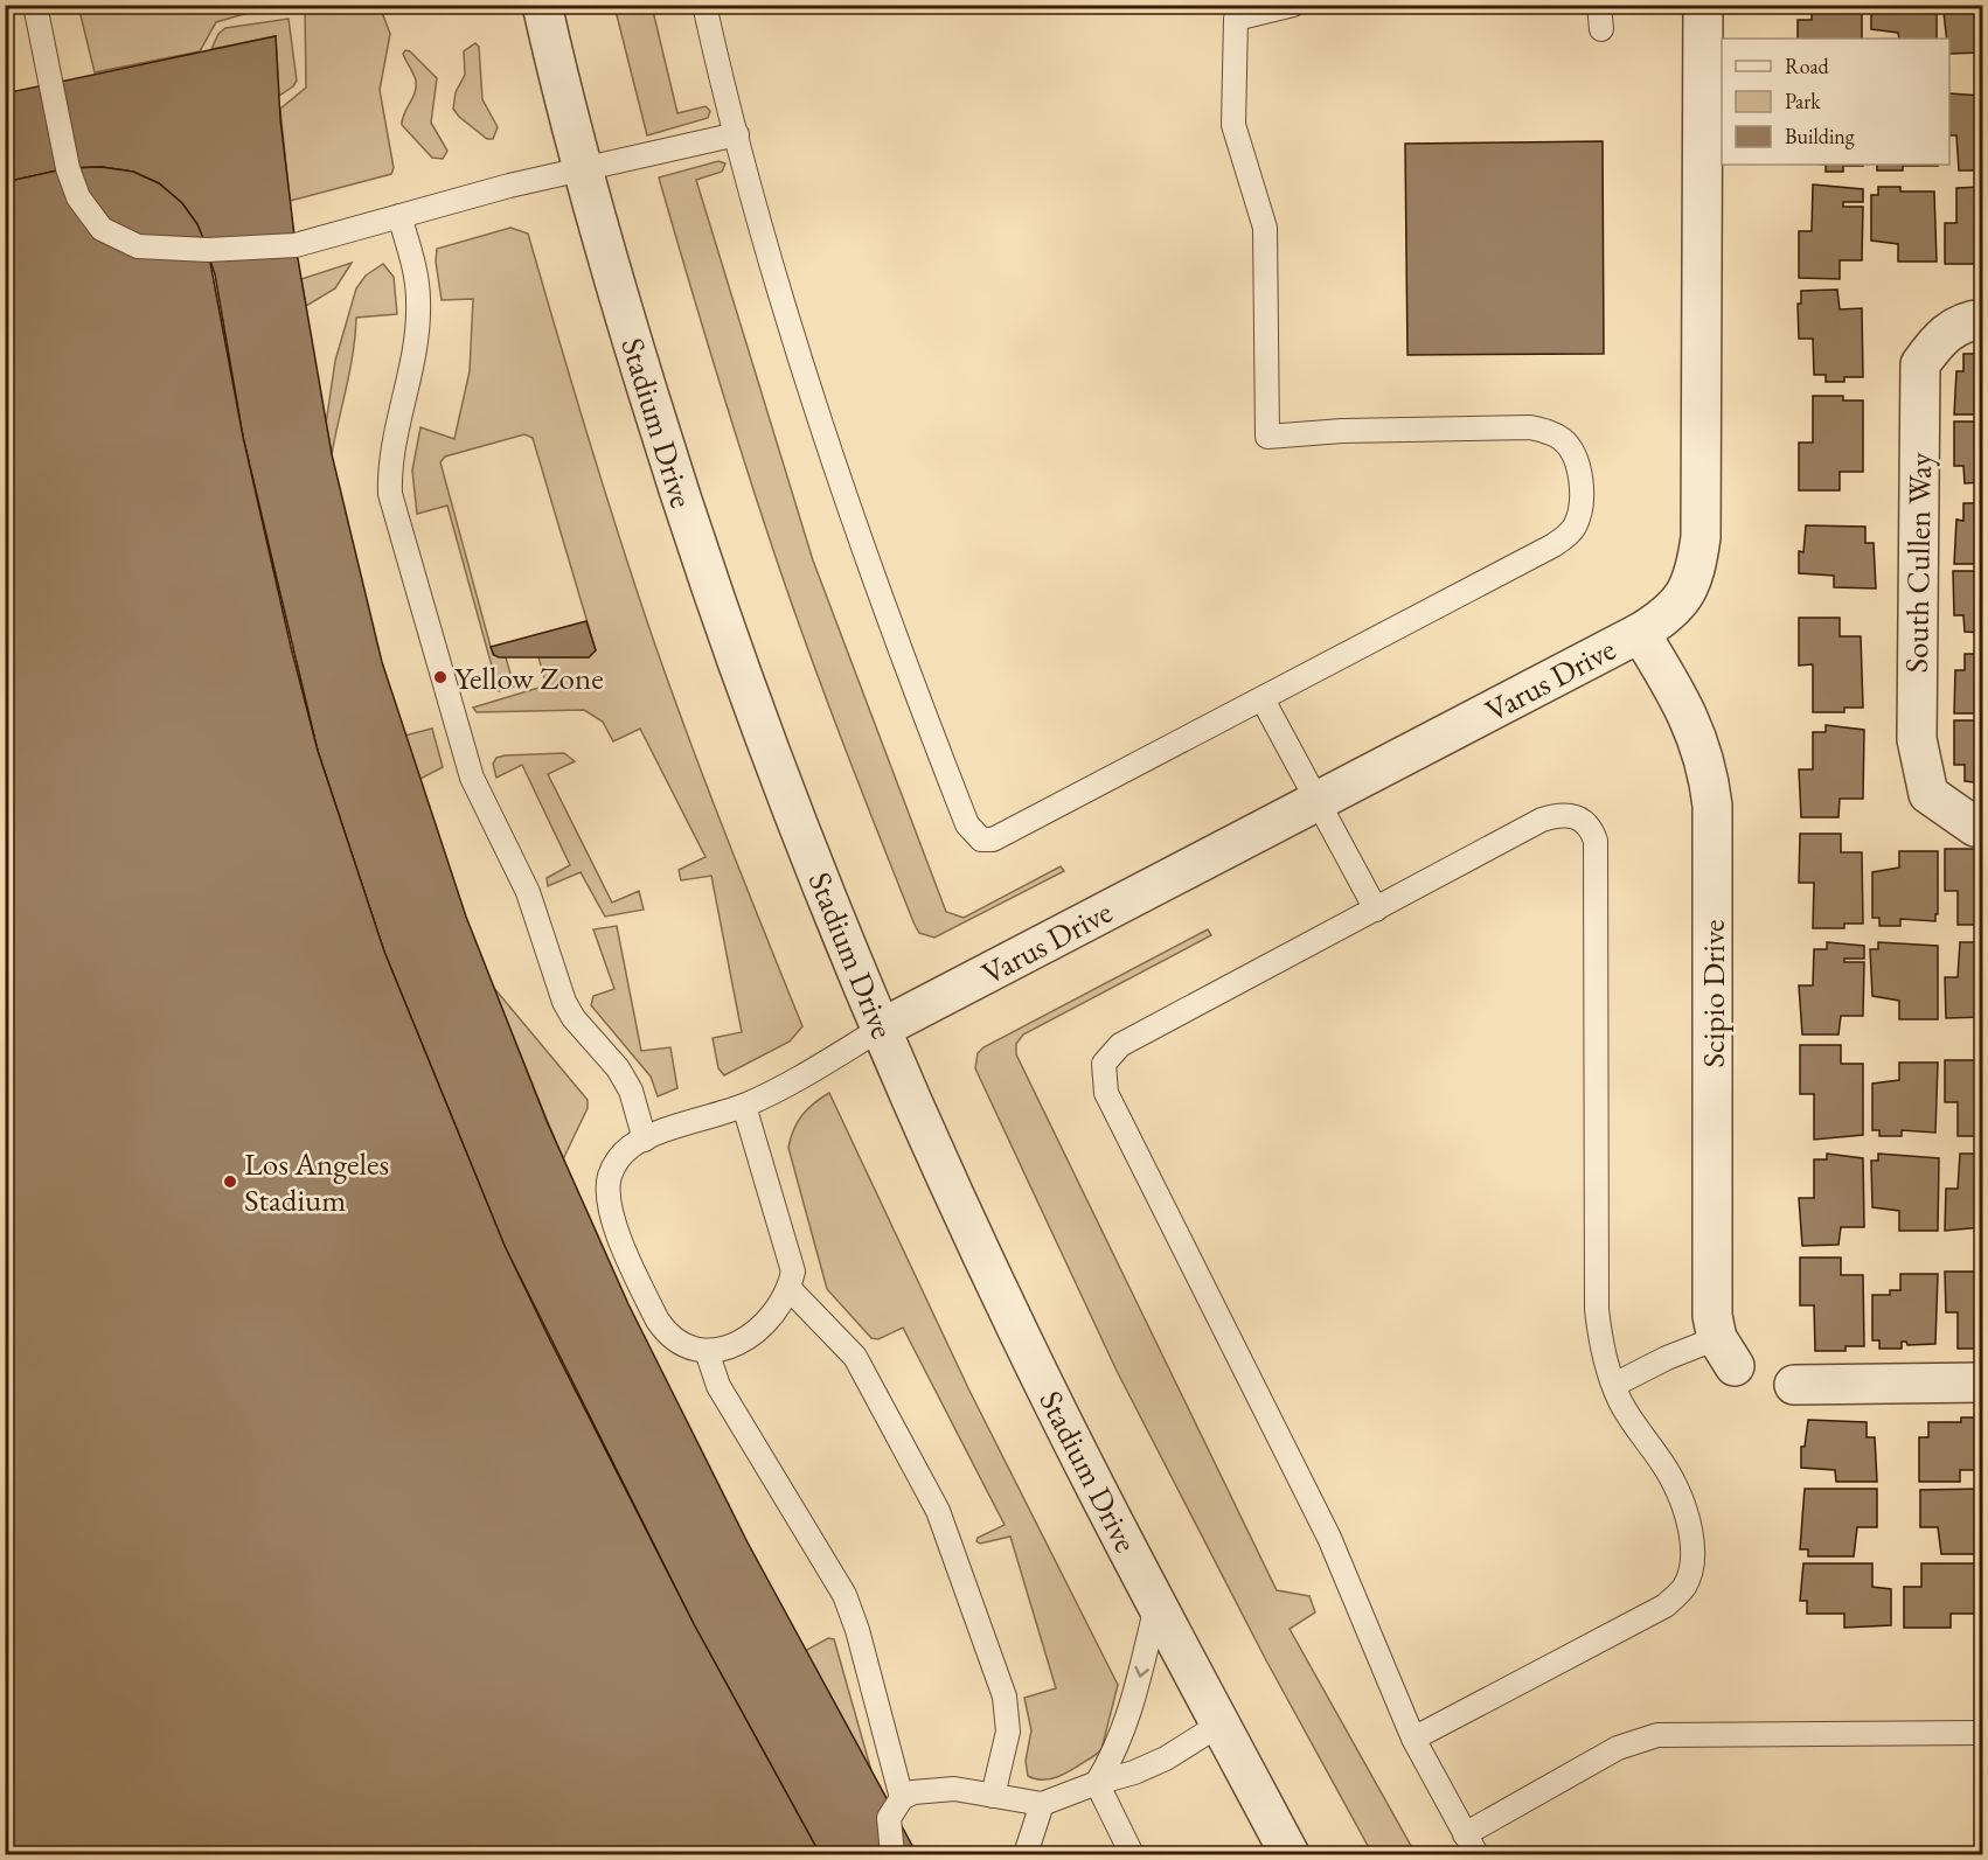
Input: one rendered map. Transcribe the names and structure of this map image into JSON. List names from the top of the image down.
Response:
{
  "streets": {
    "street": [
      "Stadium Drive",
      "South Cullen Way",
      "Varus Drive",
      "Scipio Drive"
    ]
  },
  "crossings": [
    ["Stadium Drive", "Varus Drive"],
    ["Varus Drive", "Scipio Drive"]
  ],
  "places": ["Yellow Zone", "Los Angeles Stadium"],
  "legend": ["Road", "Park", "Building"]
}
